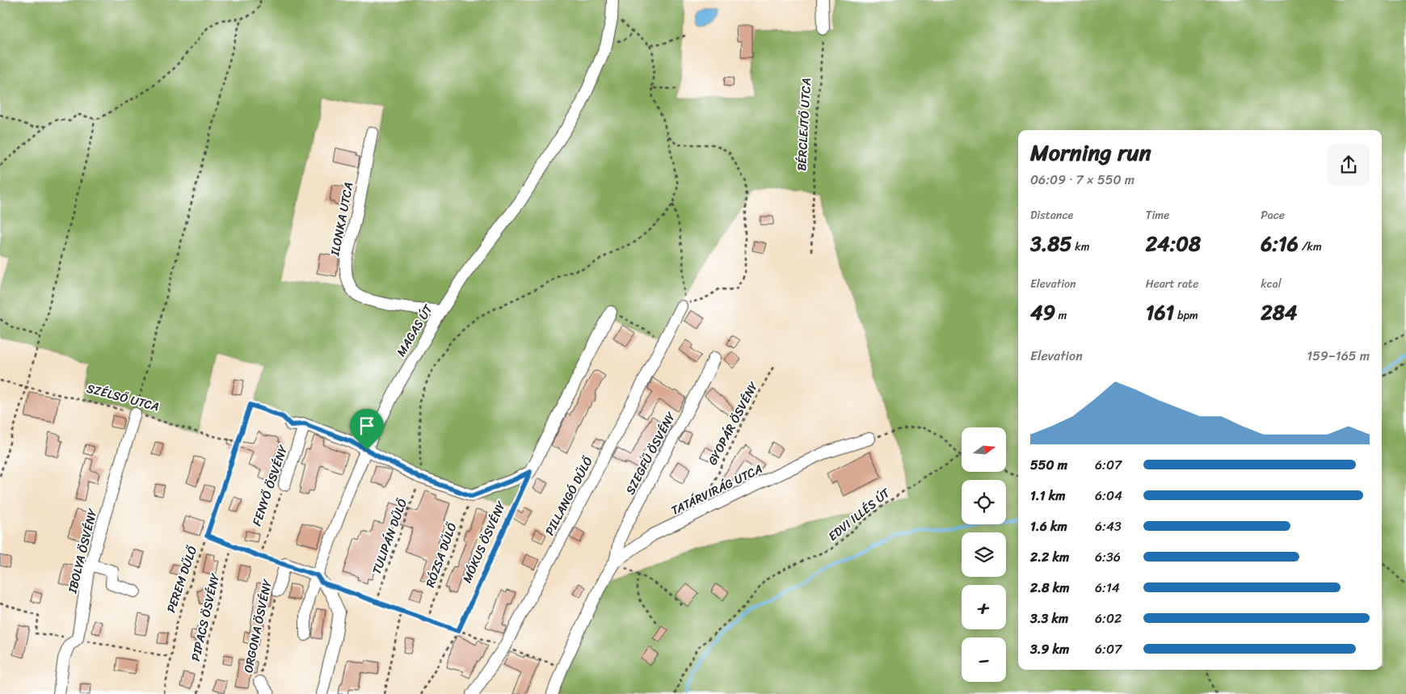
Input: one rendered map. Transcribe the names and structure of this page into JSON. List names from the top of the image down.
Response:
{
  "streets": {
    "street": [
      "ILONKA UTCA",
      "MAGAS ÚT",
      "SZEGFŰ ÖSVÉNY",
      "FENYŐ ÖSVÉNY",
      "TATÁRVIRÁG UTCA",
      "PILLANGÓ DŰLŐ",
      "IBOLYA ÖSVÉNY",
      "ORGONA ÖSVÉNY"
    ],
    "path": [
      "BÉRCLEJTŐ UTCA",
      "SZÉLSŐ UTCA",
      "GYOPÁR ÖSVÉNY",
      "EDVI ILLÉS ÚT",
      "TULIPÁN DŰLŐ",
      "MÓKUS ÖSVÉNY",
      "RÓZSA DŰLŐ",
      "PEREM DŰLŐ",
      "PIPACS ÖSVÉNY"
    ]
  },
  "crossings": [
    ["ILONKA UTCA", "MAGAS ÚT"],
    ["SZÉLSŐ UTCA", "IBOLYA ÖSVÉNY"],
    ["SZÉLSŐ UTCA", "PEREM DŰLŐ"],
    ["GYOPÁR ÖSVÉNY", "TATÁRVIRÁG UTCA"],
    ["SZEGFŰ ÖSVÉNY", "TATÁRVIRÁG UTCA"]
  ],
  "north": "right",
  "page": {
    "heading": ["Morning run", "06:09 · 7 × 550 m"],
    "stats": [
      ["Distance", "3.85 km"],
      ["Time", "24:08"],
      ["Pace", "6:16 /km"],
      ["Elevation", "49 m"],
      ["Heart rate", "161 bpm"],
      ["kcal", "284"]
    ],
    "chart": ["Elevation", "159–165 m"],
    "map_buttons": ["+", "−"],
    "list": [
      {
        "name": "550 m",
        "note": "6:07"
      },
      {
        "name": "1.1 km",
        "note": "6:04"
      },
      {
        "name": "1.6 km",
        "note": "6:43"
      },
      {
        "name": "2.2 km",
        "note": "6:36"
      },
      {
        "name": "2.8 km",
        "note": "6:14"
      },
      {
        "name": "3.3 km",
        "note": "6:02"
      },
      {
        "name": "3.9 km",
        "note": "6:07"
      }
    ]
  }
}
